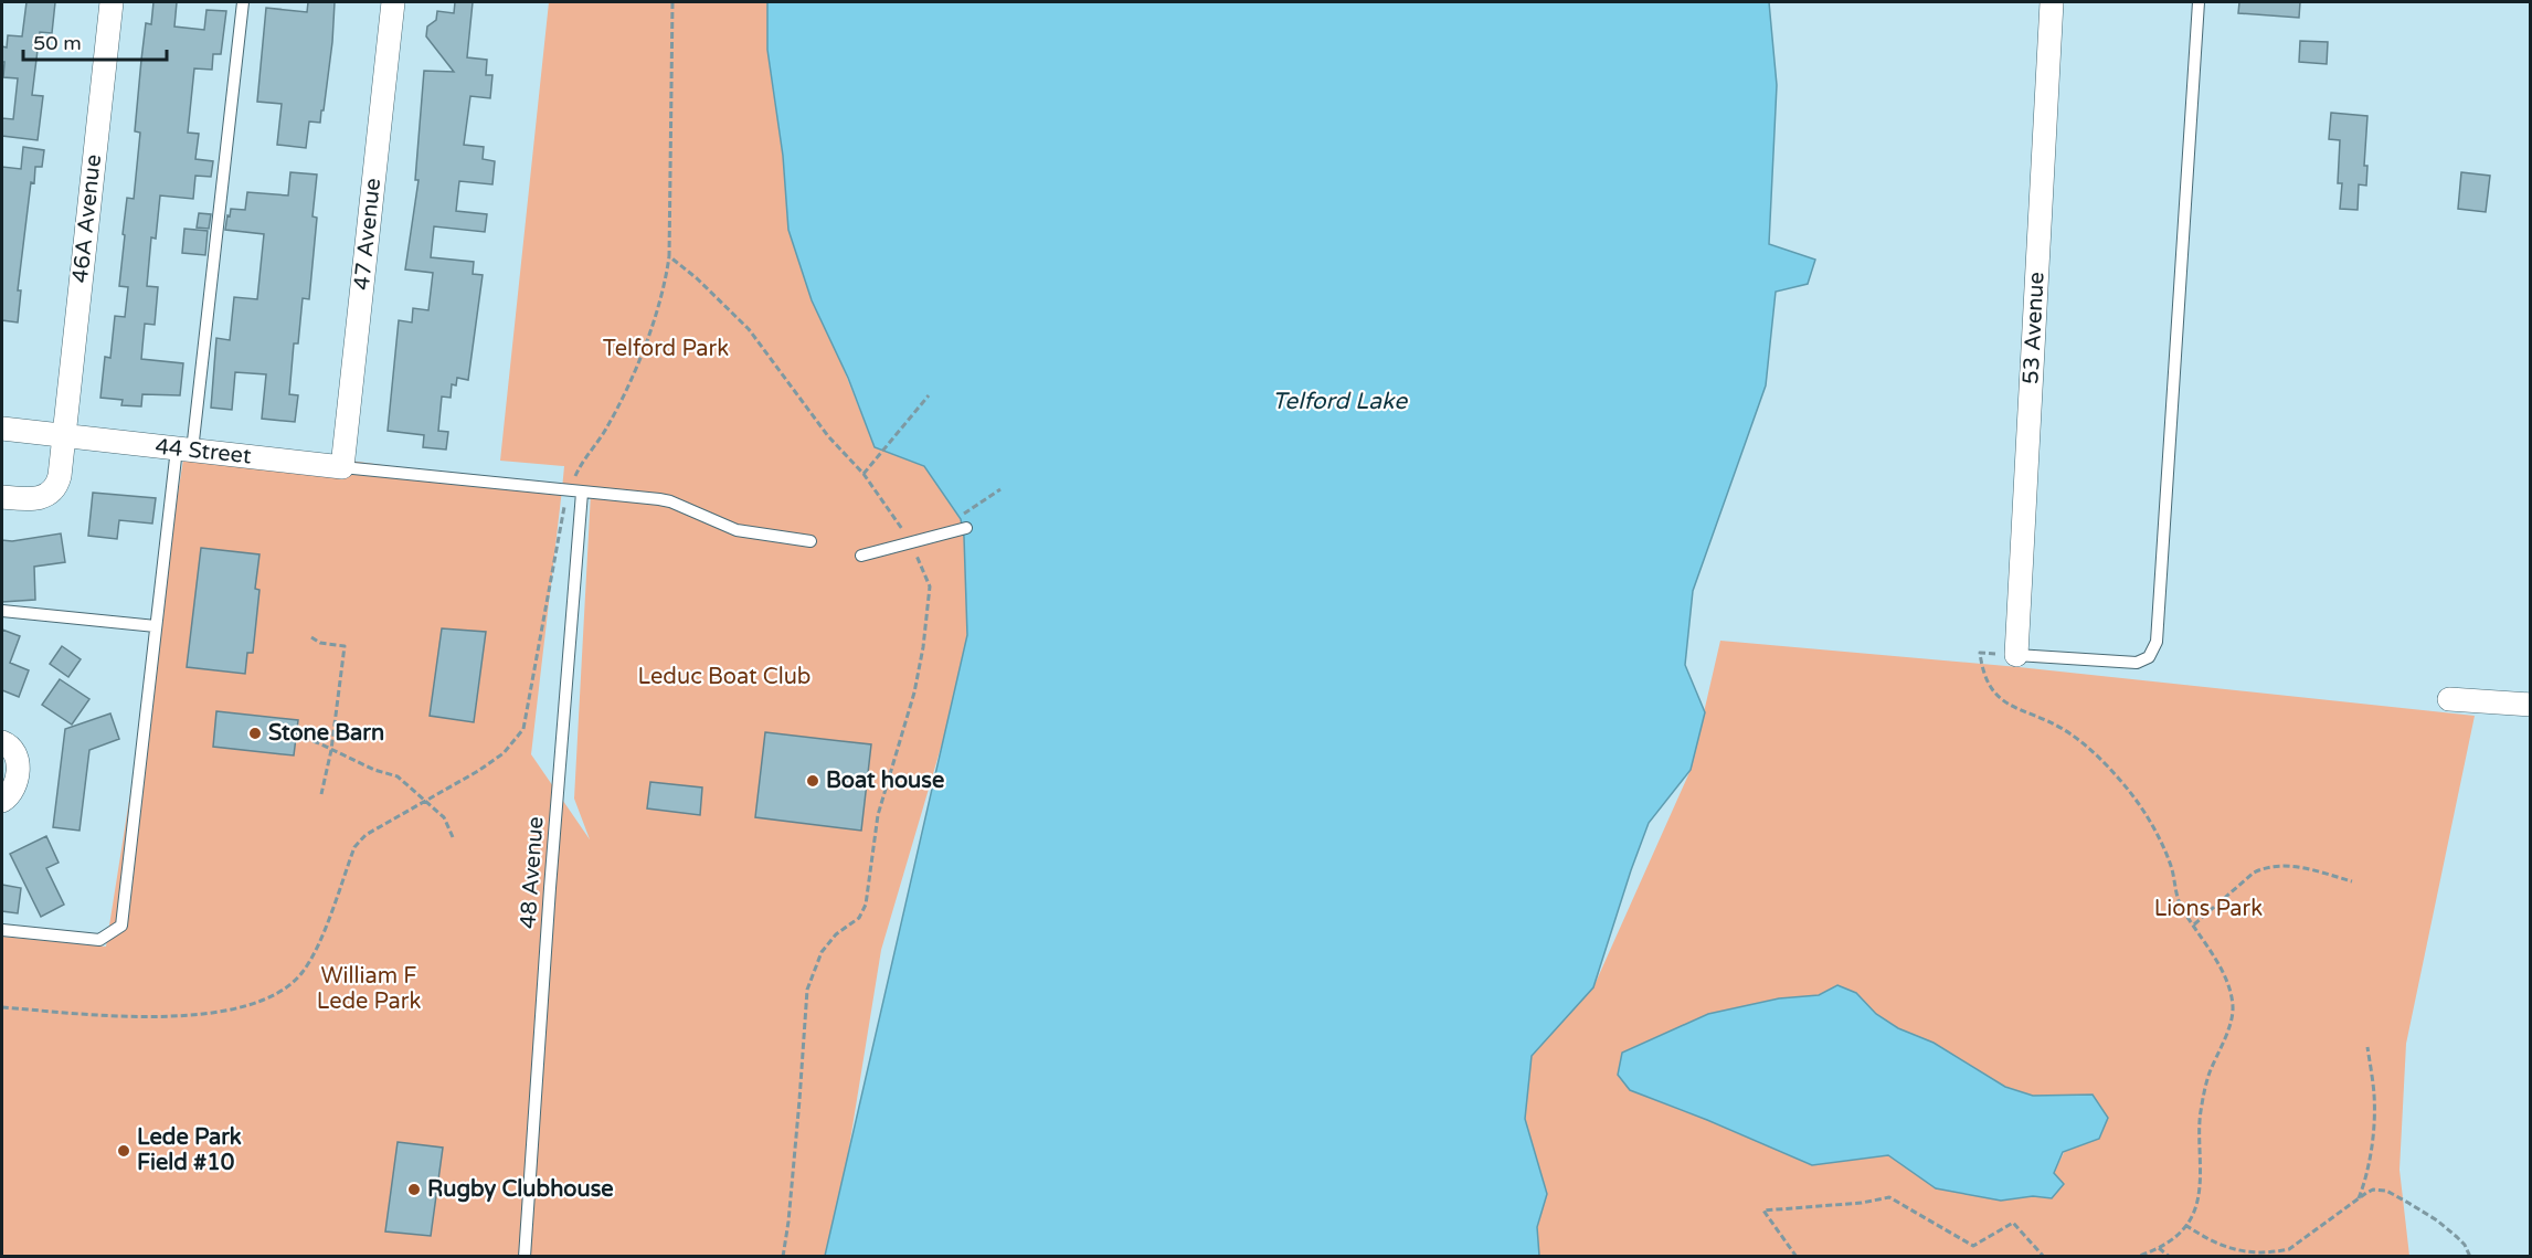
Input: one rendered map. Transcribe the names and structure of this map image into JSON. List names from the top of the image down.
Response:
{
  "streets": {
    "street": [
      "46A Avenue",
      "47 Avenue",
      "53 Avenue",
      "44 Street"
    ],
    "lane": ["48 Avenue"]
  },
  "crossings": [
    ["46A Avenue", "44 Street"],
    ["47 Avenue", "44 Street"]
  ],
  "water": ["Telford Lake"],
  "parks": [
    "Telford Park",
    "Leduc Boat Club",
    "Lions Park",
    "William F Lede Park"
  ],
  "places": [
    "Stone Barn",
    "Boat house",
    "Lede Park Field #10",
    "Rugby Clubhouse"
  ],
  "scale_bar": "50 m"
}
